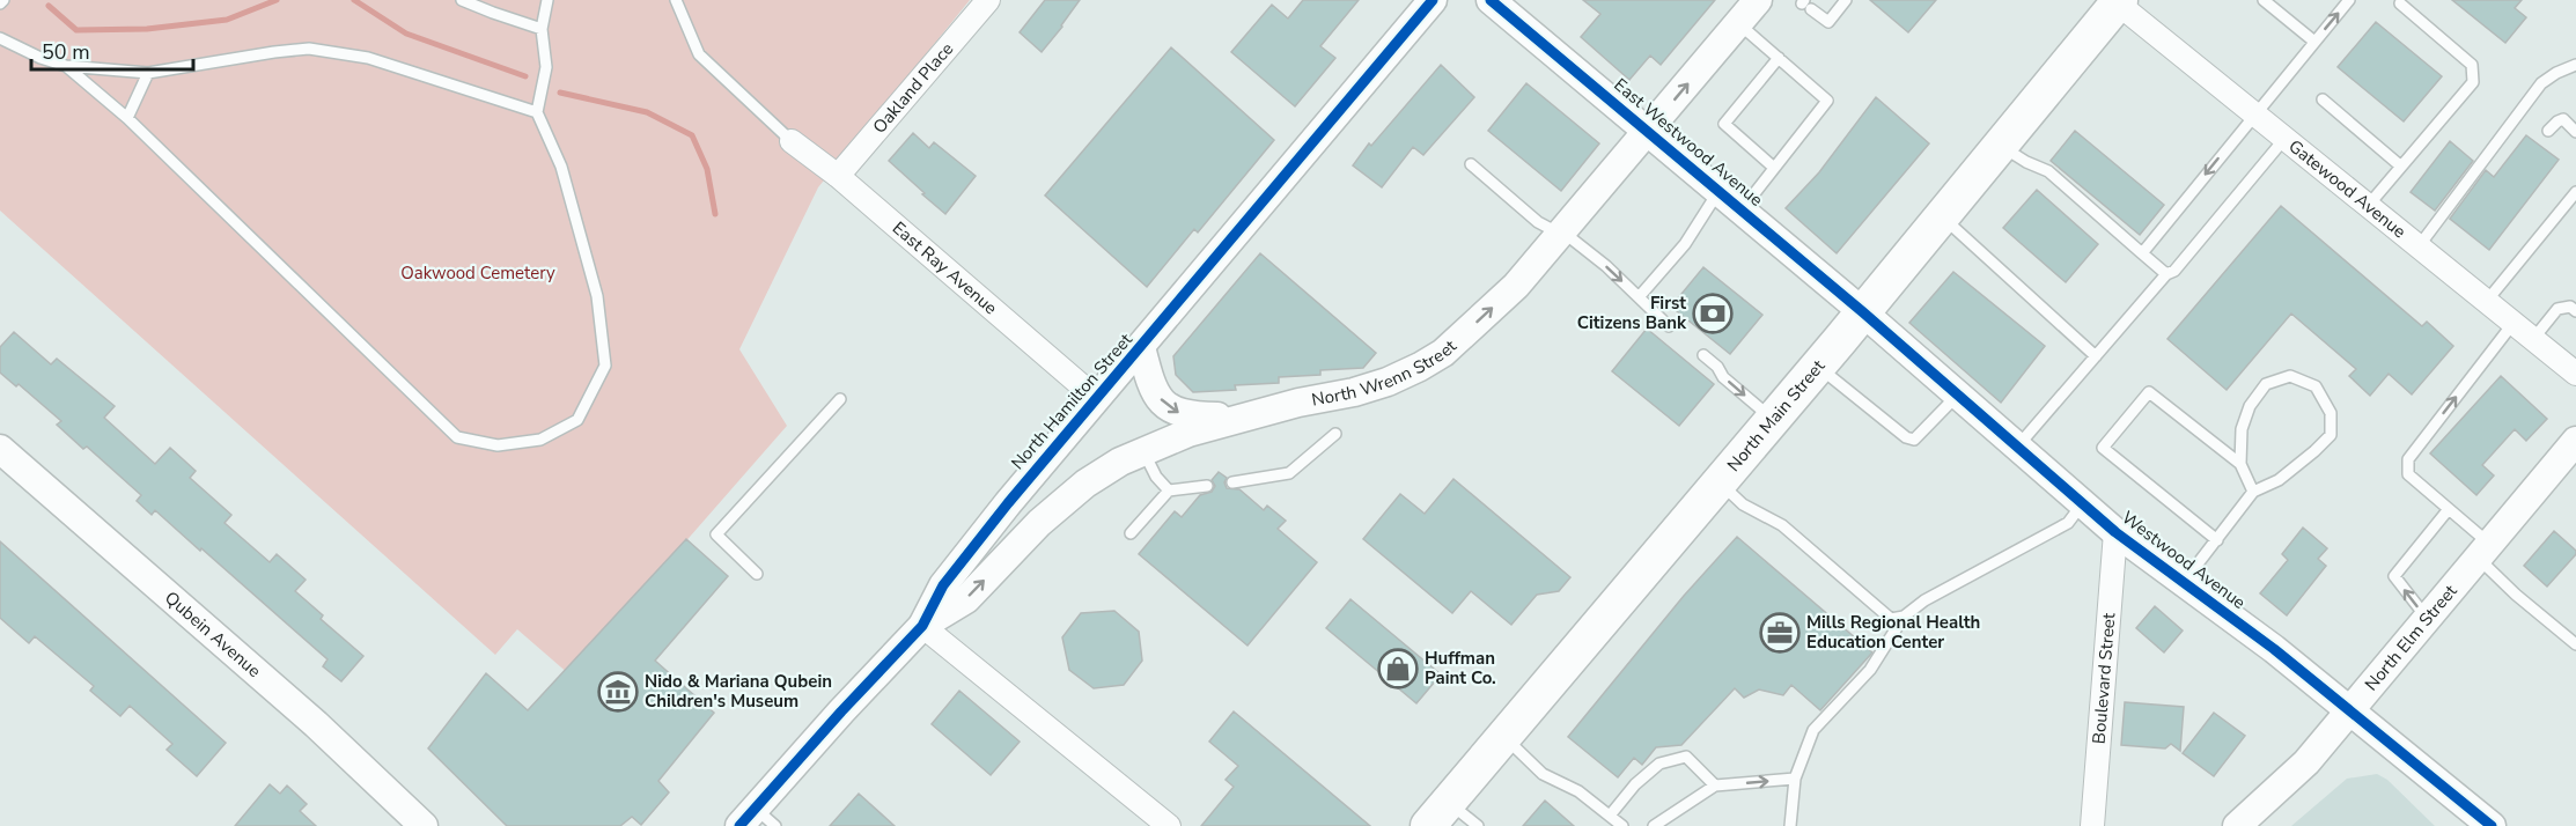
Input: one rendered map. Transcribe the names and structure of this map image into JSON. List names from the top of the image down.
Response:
{
  "streets": {
    "main road": ["North Main Street"],
    "street": [
      "Oakland Place",
      "East Westwood Avenue",
      "Gatewood Avenue",
      "East Ray Avenue",
      "North Wrenn Street",
      "North Hamilton Street",
      "Westwood Avenue",
      "Qubein Avenue",
      "North Elm Street",
      "Boulevard Street"
    ]
  },
  "crossings": [
    ["Oakland Place", "East Ray Avenue"],
    ["East Westwood Avenue", "North Wrenn Street"],
    ["East Westwood Avenue", "North Main Street"],
    ["East Westwood Avenue", "Westwood Avenue"],
    ["Gatewood Avenue", "North Main Street"],
    ["East Ray Avenue", "North Hamilton Street"],
    ["North Wrenn Street", "North Hamilton Street"],
    ["North Main Street", "Westwood Avenue"],
    ["Westwood Avenue", "North Elm Street"],
    ["Westwood Avenue", "Boulevard Street"]
  ],
  "one_way": ["North Wrenn Street"],
  "parks": ["Oakwood Cemetery"],
  "places": {
    "bank": ["First Citizens Bank"],
    "office": ["Mills Regional Health Education Center"],
    "shop": ["Huffman Paint Co."],
    "museum": ["Nido & Mariana Qubein Children's Museum"]
  },
  "scale_bar": "50 m"
}
